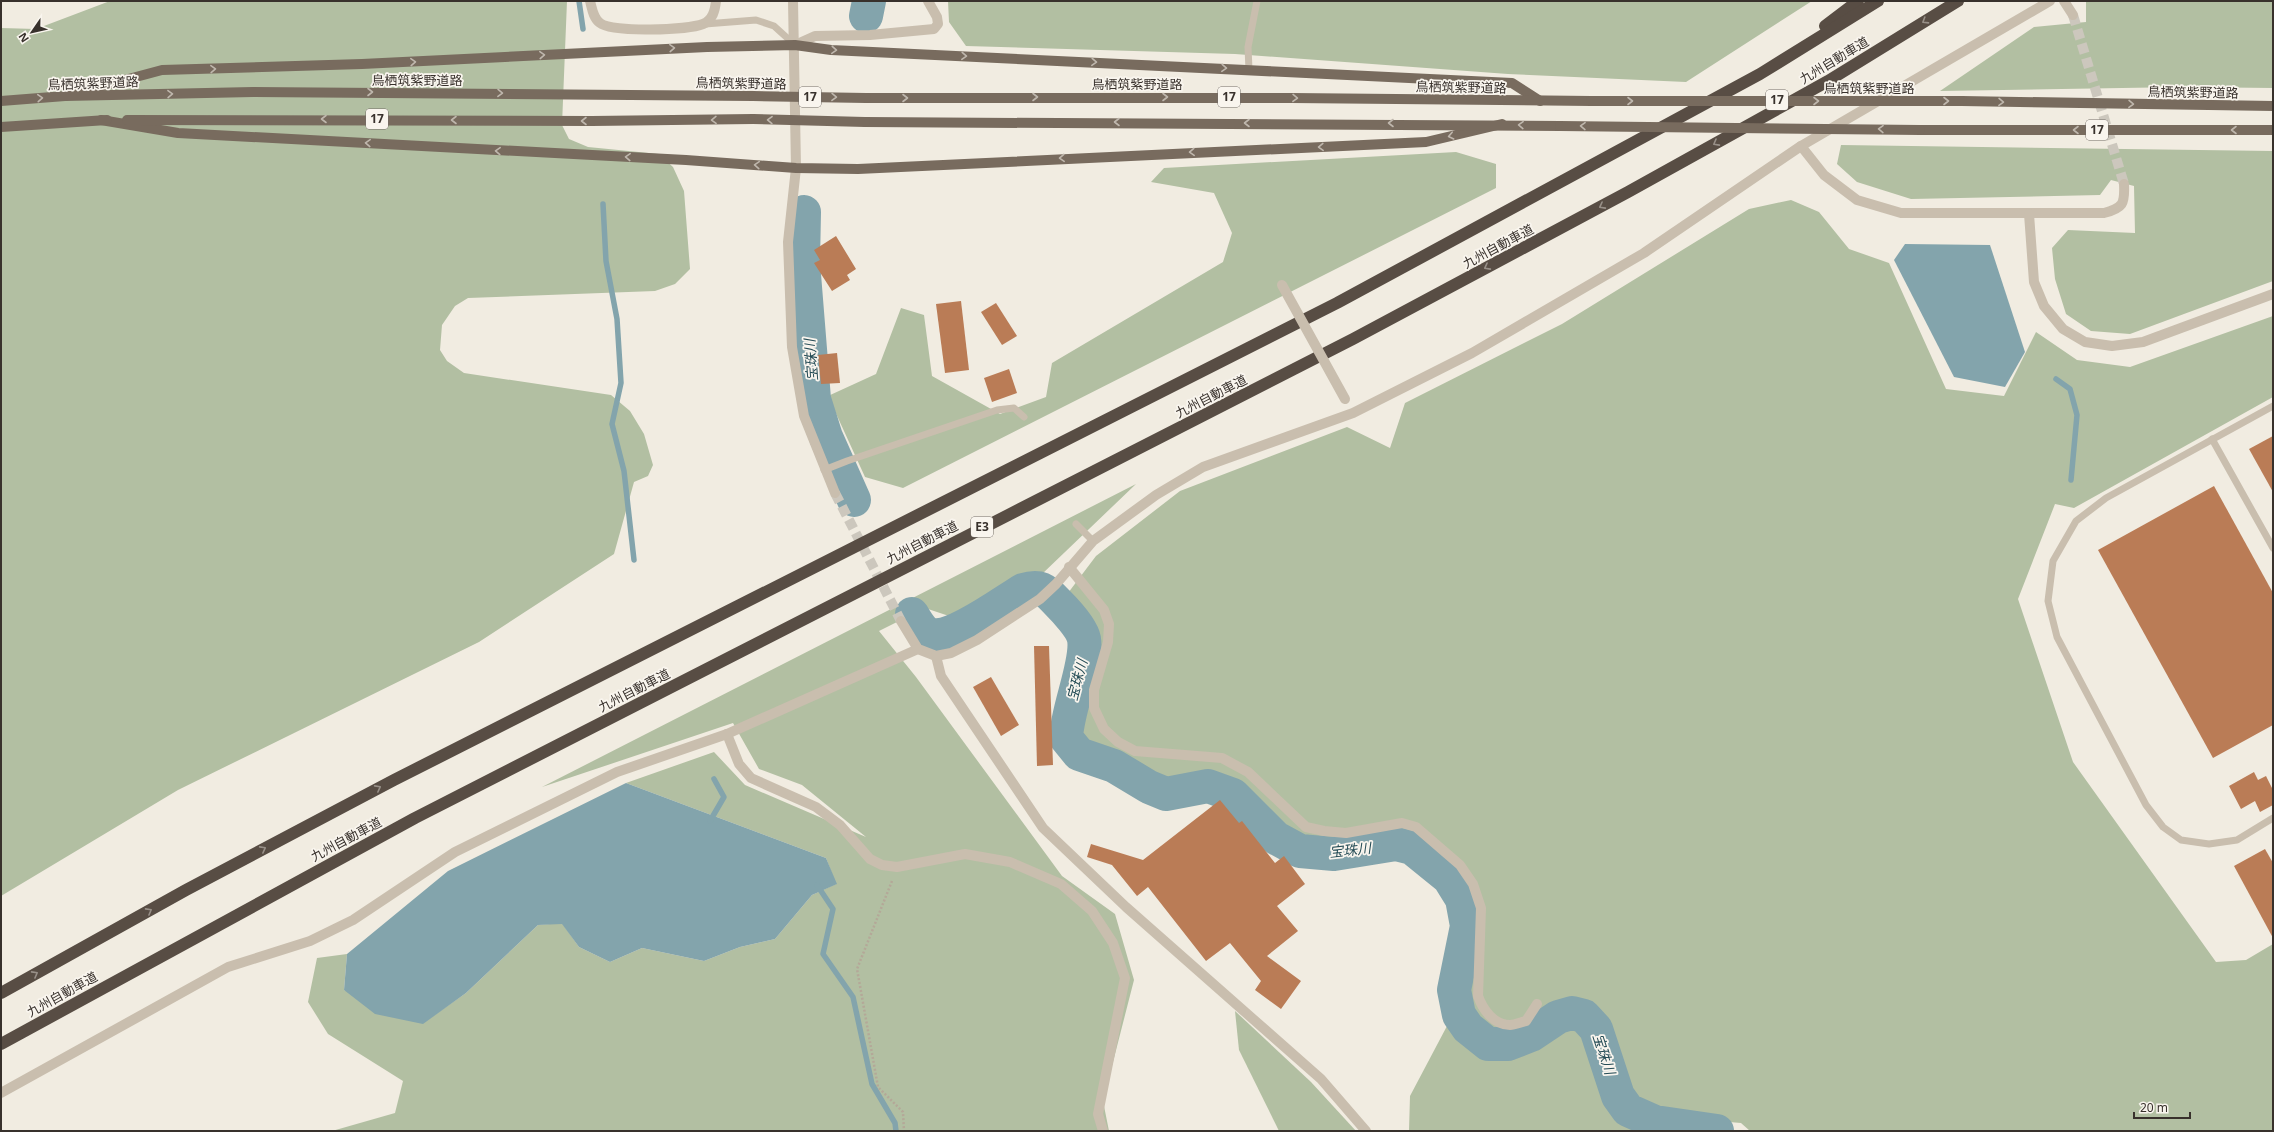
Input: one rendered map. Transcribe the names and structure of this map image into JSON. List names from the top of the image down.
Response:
{
  "streets": {
    "highway": ["九州自動車道", "E3"],
    "main road": ["鳥栖筑紫野道路", "17"]
  },
  "water": ["宝珠川"],
  "scale_bar": "20 m",
  "north": "bottom left"
}
